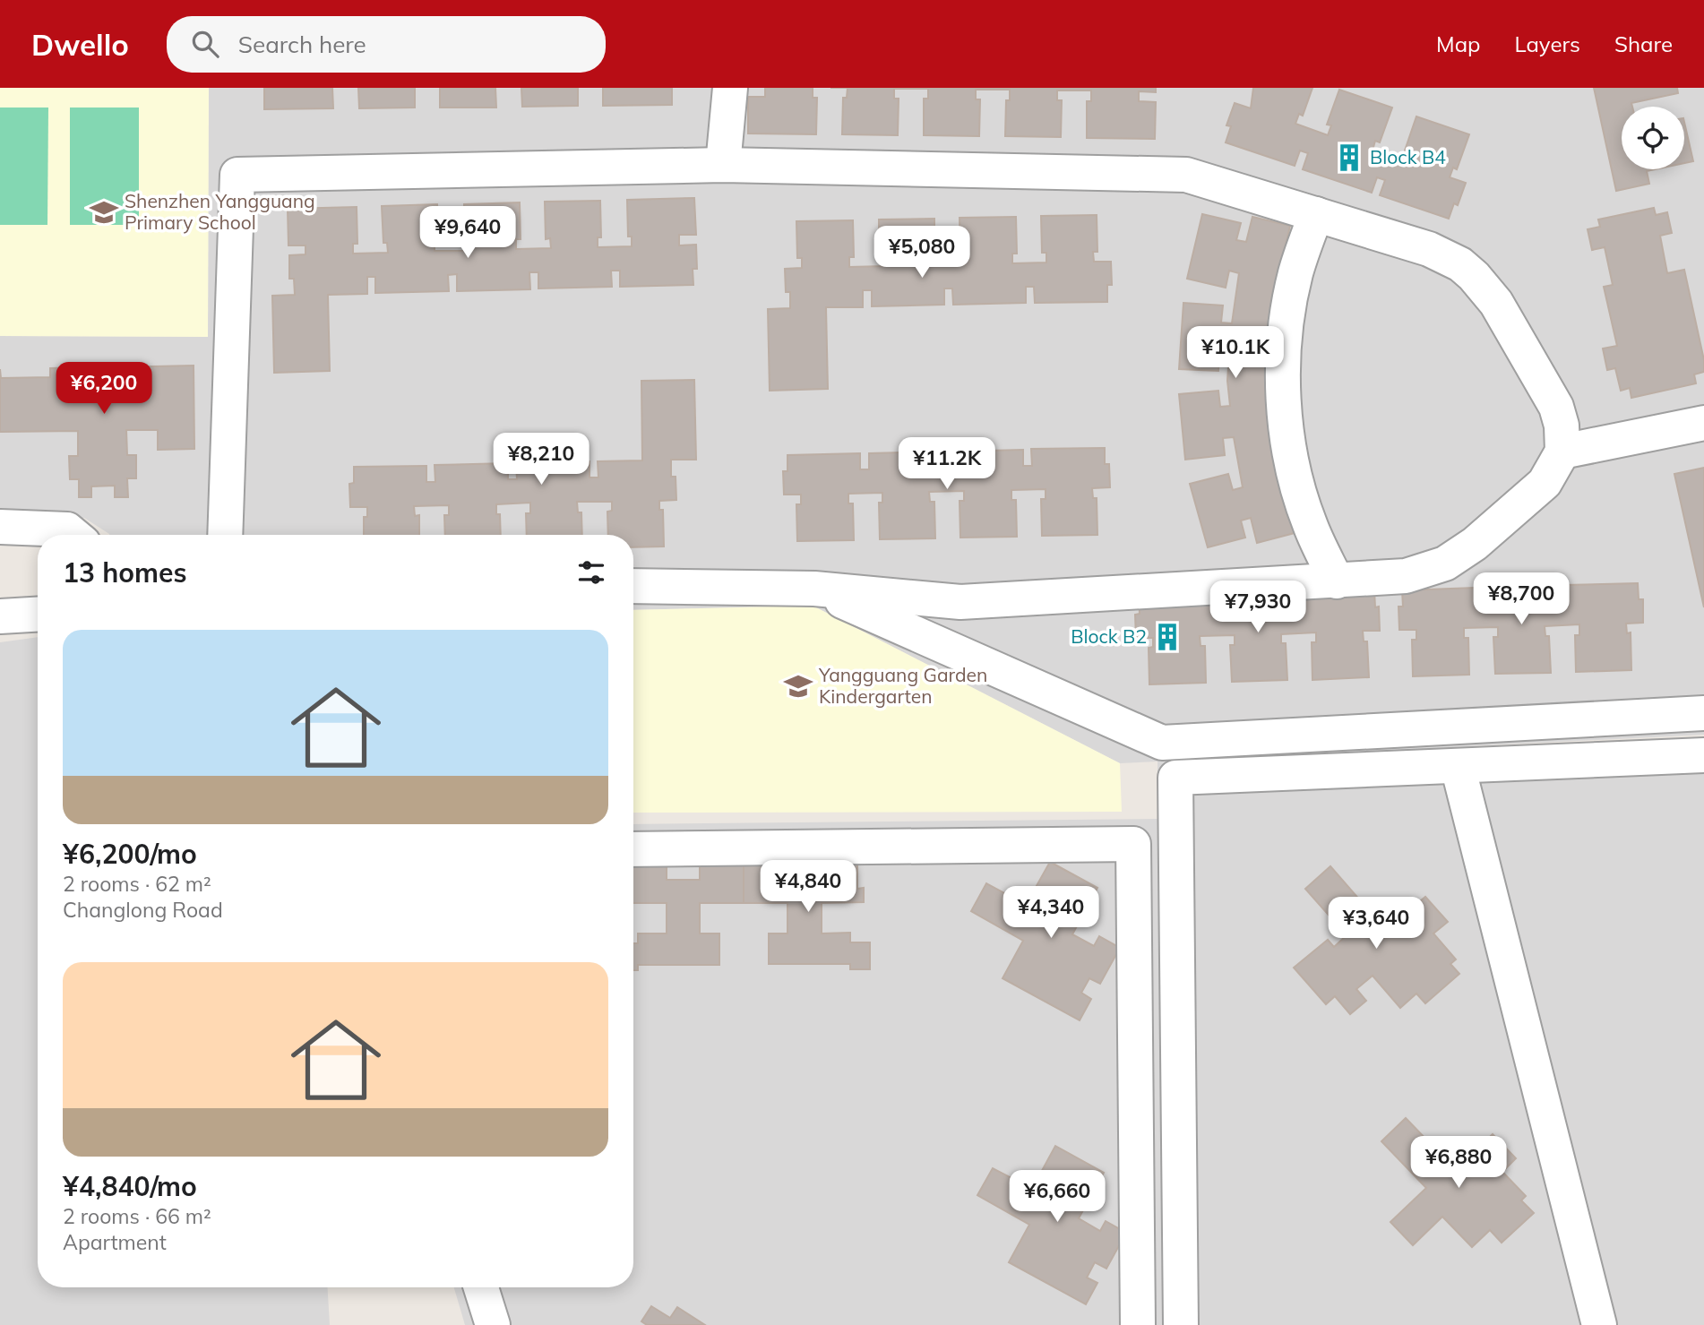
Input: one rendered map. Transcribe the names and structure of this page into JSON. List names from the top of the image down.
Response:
{
  "places": {
    "building": ["Block B4", "Block B2"],
    "school or university": ["Shenzhen Yangguang Primary School", "Yangguang Garden Kindergarten"]
  },
  "page": {
    "header": "Dwello",
    "search": "Search here",
    "nav": ["Map", "Layers", "Share"],
    "price": [
      "¥9,640",
      "¥5,080",
      "¥10.1K",
      "¥6,200",
      "¥8,210",
      "¥11.2K",
      "¥8,700",
      "¥7,930",
      "¥4,840",
      "¥4,340",
      "¥3,640",
      "¥6,880",
      "¥6,660"
    ],
    "heading": "13 homes",
    "list": [
      {
        "name": "¥6,200/mo",
        "note": "2 rooms · 62 m² · Changlong Road"
      },
      {
        "name": "¥4,840/mo",
        "note": "2 rooms · 66 m² · Apartment"
      }
    ]
  }
}
